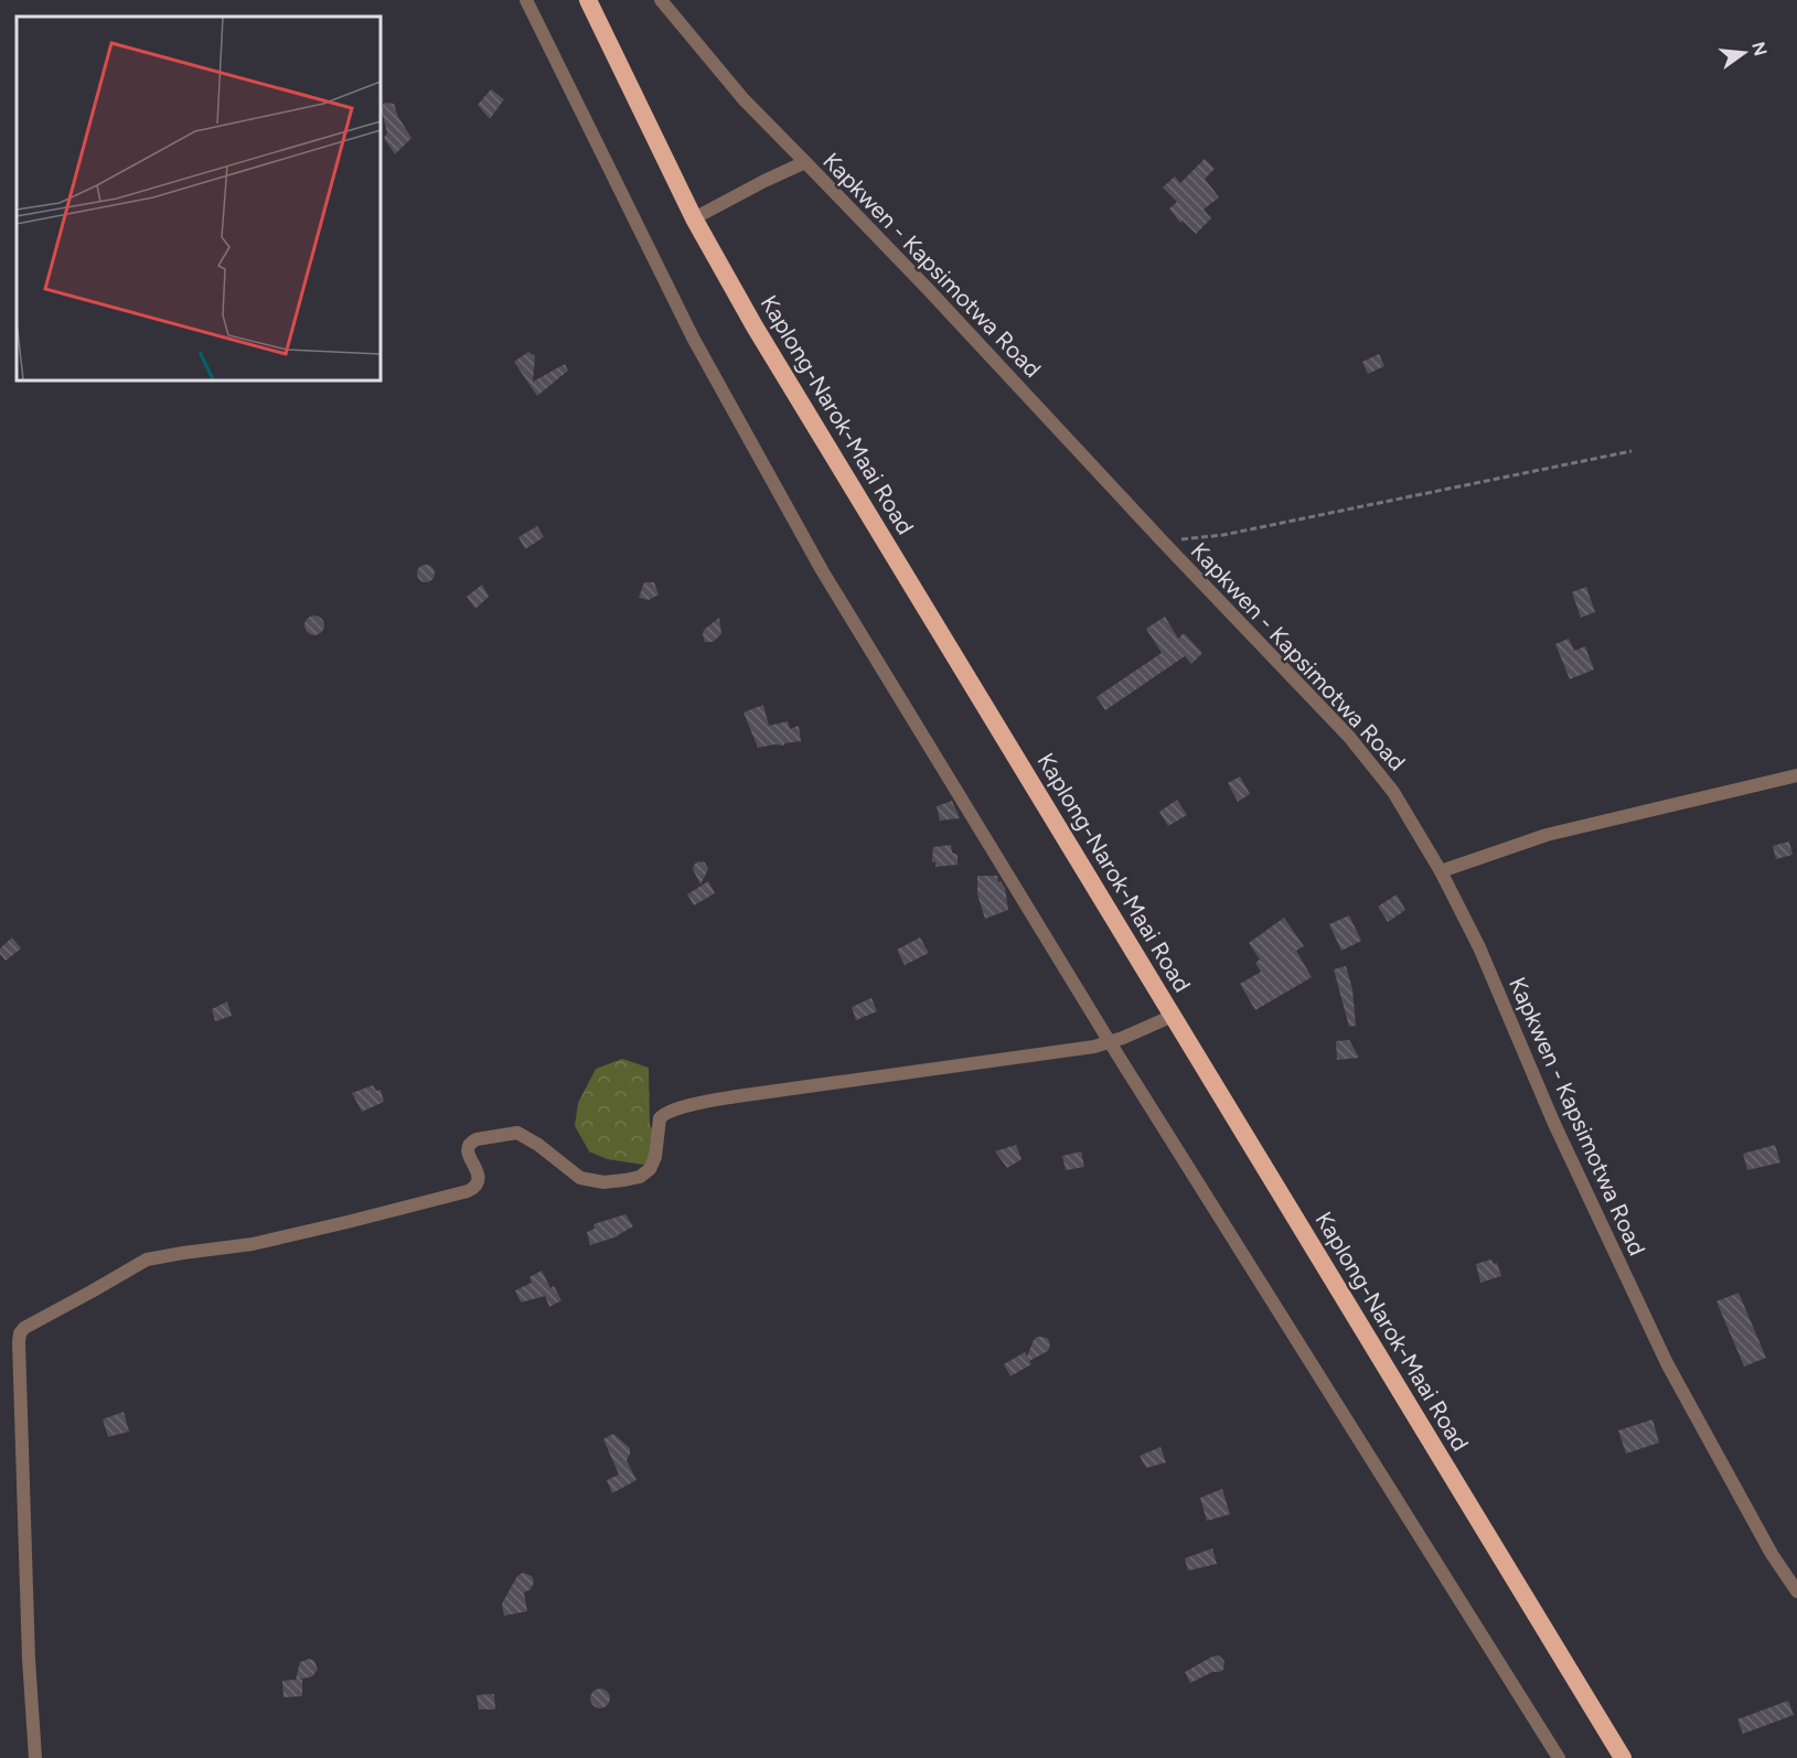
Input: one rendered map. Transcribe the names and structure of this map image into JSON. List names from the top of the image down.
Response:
{
  "streets": {
    "highway": ["Kaplong-Narok-Maai Road"],
    "street": ["Kapkwen - Kapsimotwa Road"]
  },
  "crossings": [
    ["Kapkwen - Kapsimotwa Road", "Kaplong-Narok-Maai Road"]
  ],
  "north": "right"
}
